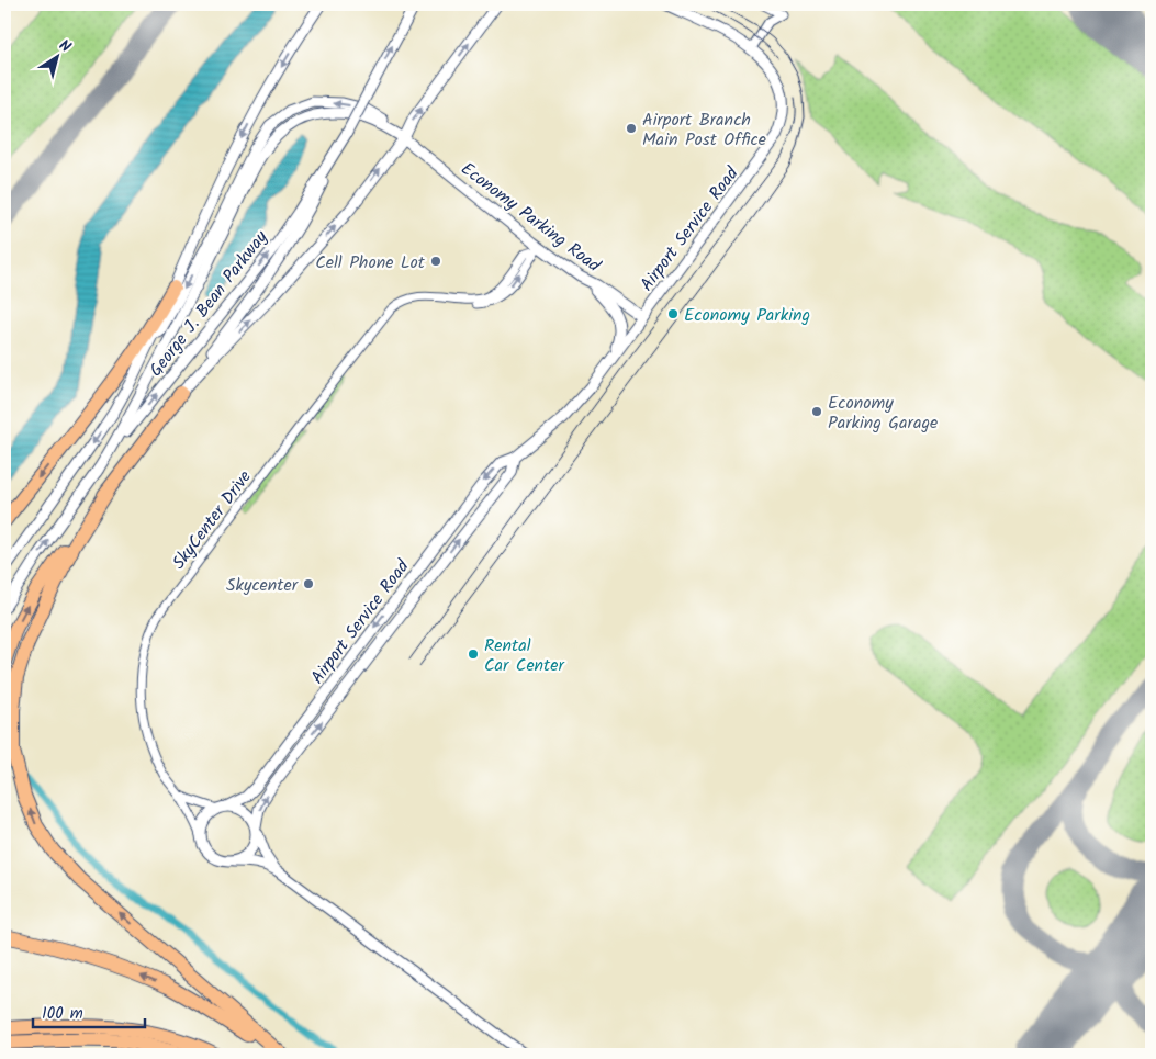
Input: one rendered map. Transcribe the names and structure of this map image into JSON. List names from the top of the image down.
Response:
{
  "streets": {
    "street": [
      "Economy Parking Road",
      "Airport Service Road",
      "George J. Bean Parkway",
      "SkyCenter Drive"
    ]
  },
  "crossings": [
    ["Economy Parking Road", "Airport Service Road"],
    ["Economy Parking Road", "SkyCenter Drive"],
    ["Airport Service Road", "SkyCenter Drive"]
  ],
  "places": [
    "Airport Branch Main Post Office",
    "Cell Phone Lot",
    "Economy Parking",
    "Economy Parking Garage",
    "Skycenter",
    "Rental Car Center"
  ],
  "scale_bar": "100 m",
  "north": "top right"
}
